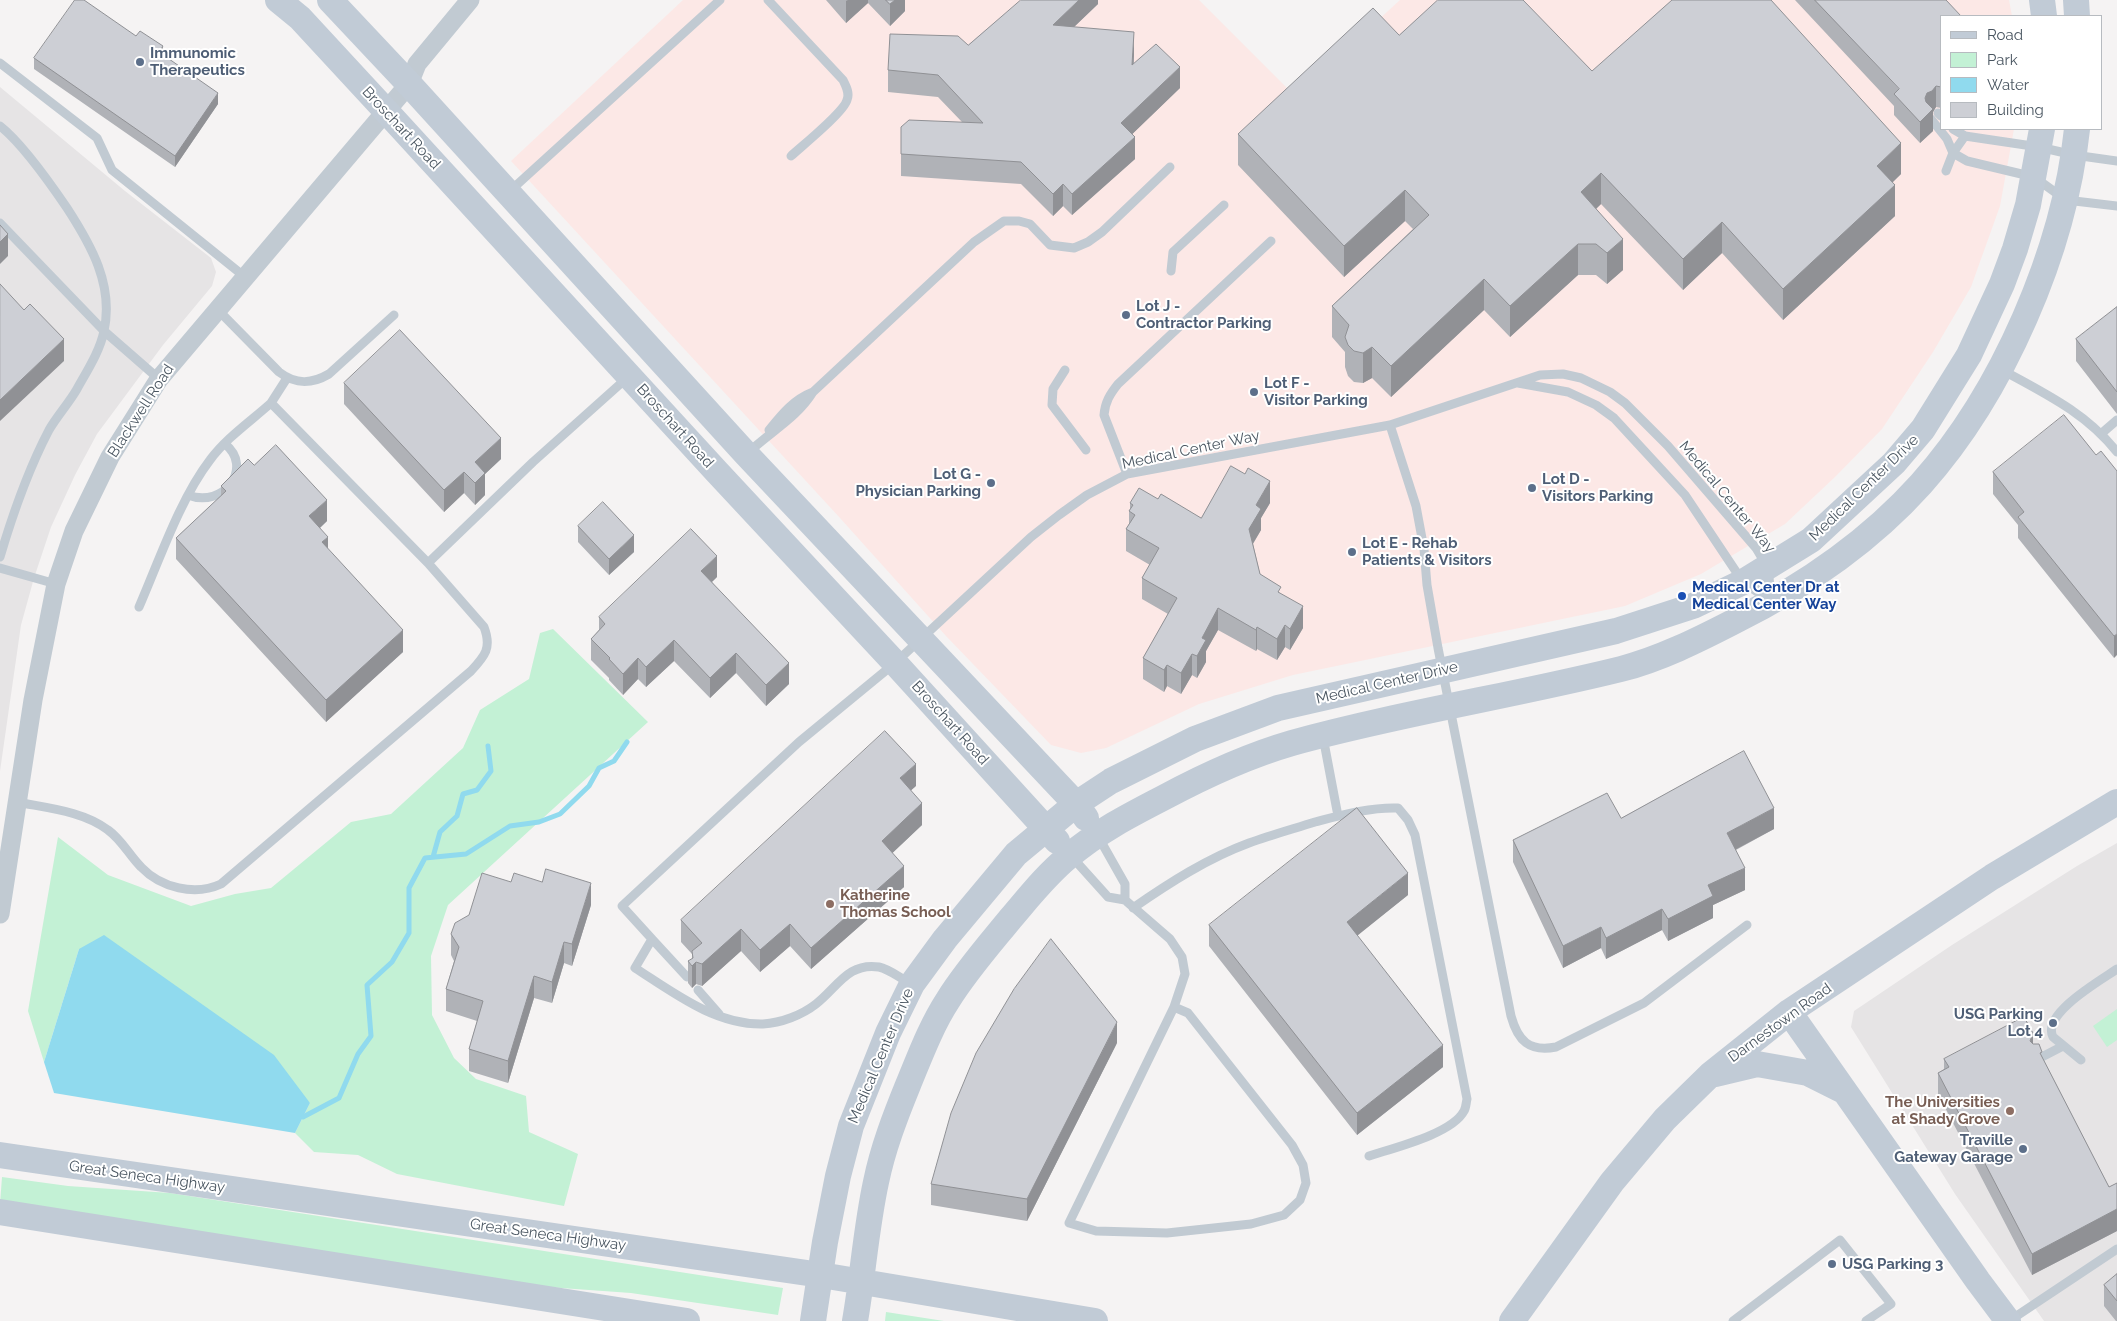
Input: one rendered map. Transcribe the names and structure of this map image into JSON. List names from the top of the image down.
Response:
{
  "streets": {
    "street": [
      "Broschart Road",
      "Blackwell Road",
      "Medical Center Drive",
      "Darnestown Road",
      "Great Seneca Highway"
    ],
    "lane": ["Medical Center Way"]
  },
  "crossings": [
    ["Broschart Road", "Blackwell Road"],
    ["Broschart Road", "Medical Center Way"],
    ["Broschart Road", "Medical Center Drive"],
    ["Medical Center Way", "Medical Center Drive"],
    ["Medical Center Drive", "Great Seneca Highway"]
  ],
  "places": [
    "Immunomic Therapeutics",
    "Lot J - Contractor Parking",
    "Lot F - Visitor Parking",
    "Lot G - Physician Parking",
    "Lot D - Visitors Parking",
    "Lot E - Rehab Patients & Visitors",
    "Medical Center Dr at Medical Center Way",
    "Katherine Thomas School",
    "USG Parking Lot 4",
    "The Universities at Shady Grove",
    "Traville Gateway Garage",
    "USG Parking 3"
  ],
  "legend": [
    "Road",
    "Park",
    "Water",
    "Building"
  ]
}
